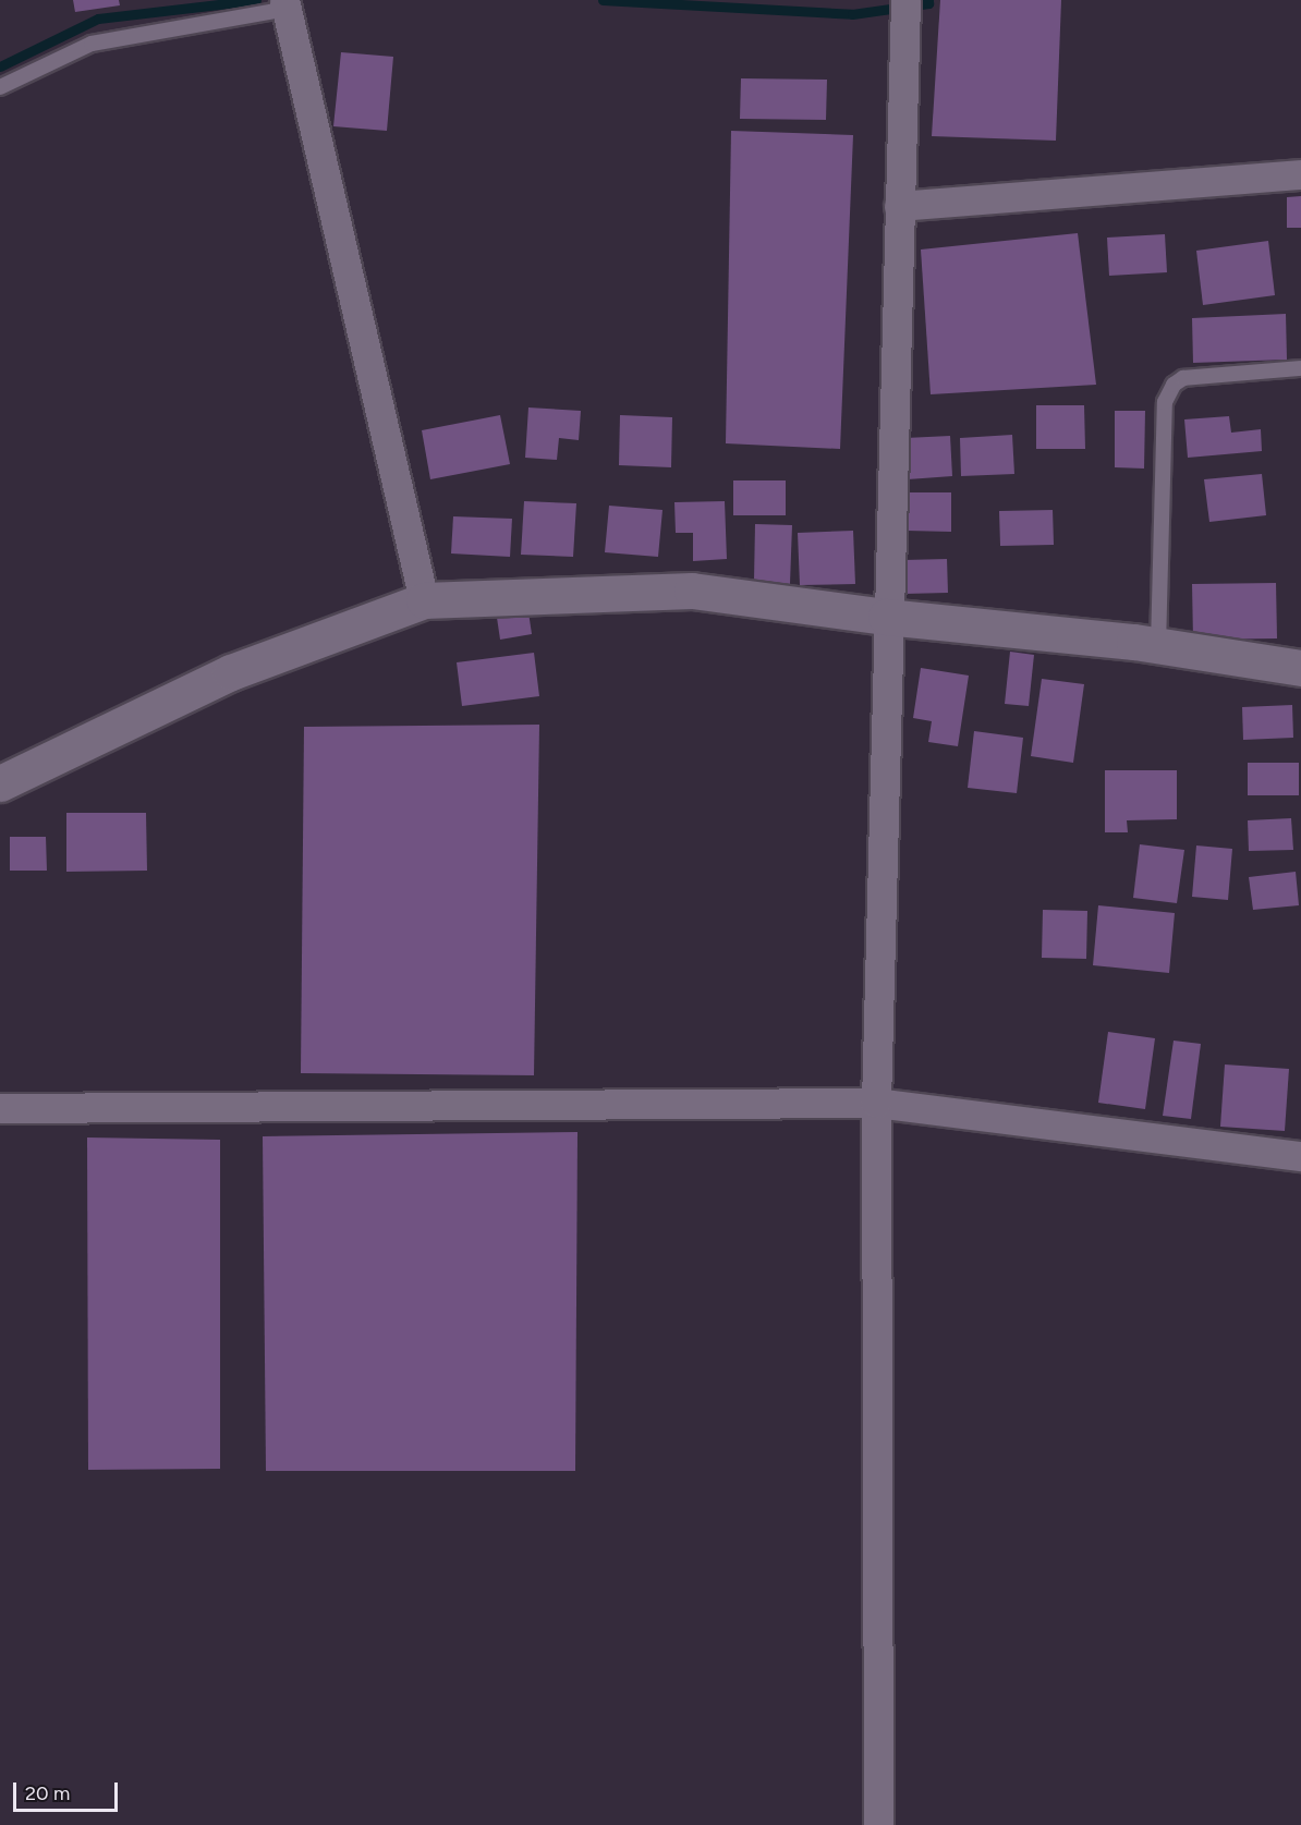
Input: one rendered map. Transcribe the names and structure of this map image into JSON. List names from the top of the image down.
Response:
{
  "scale_bar": "20 m"
}
